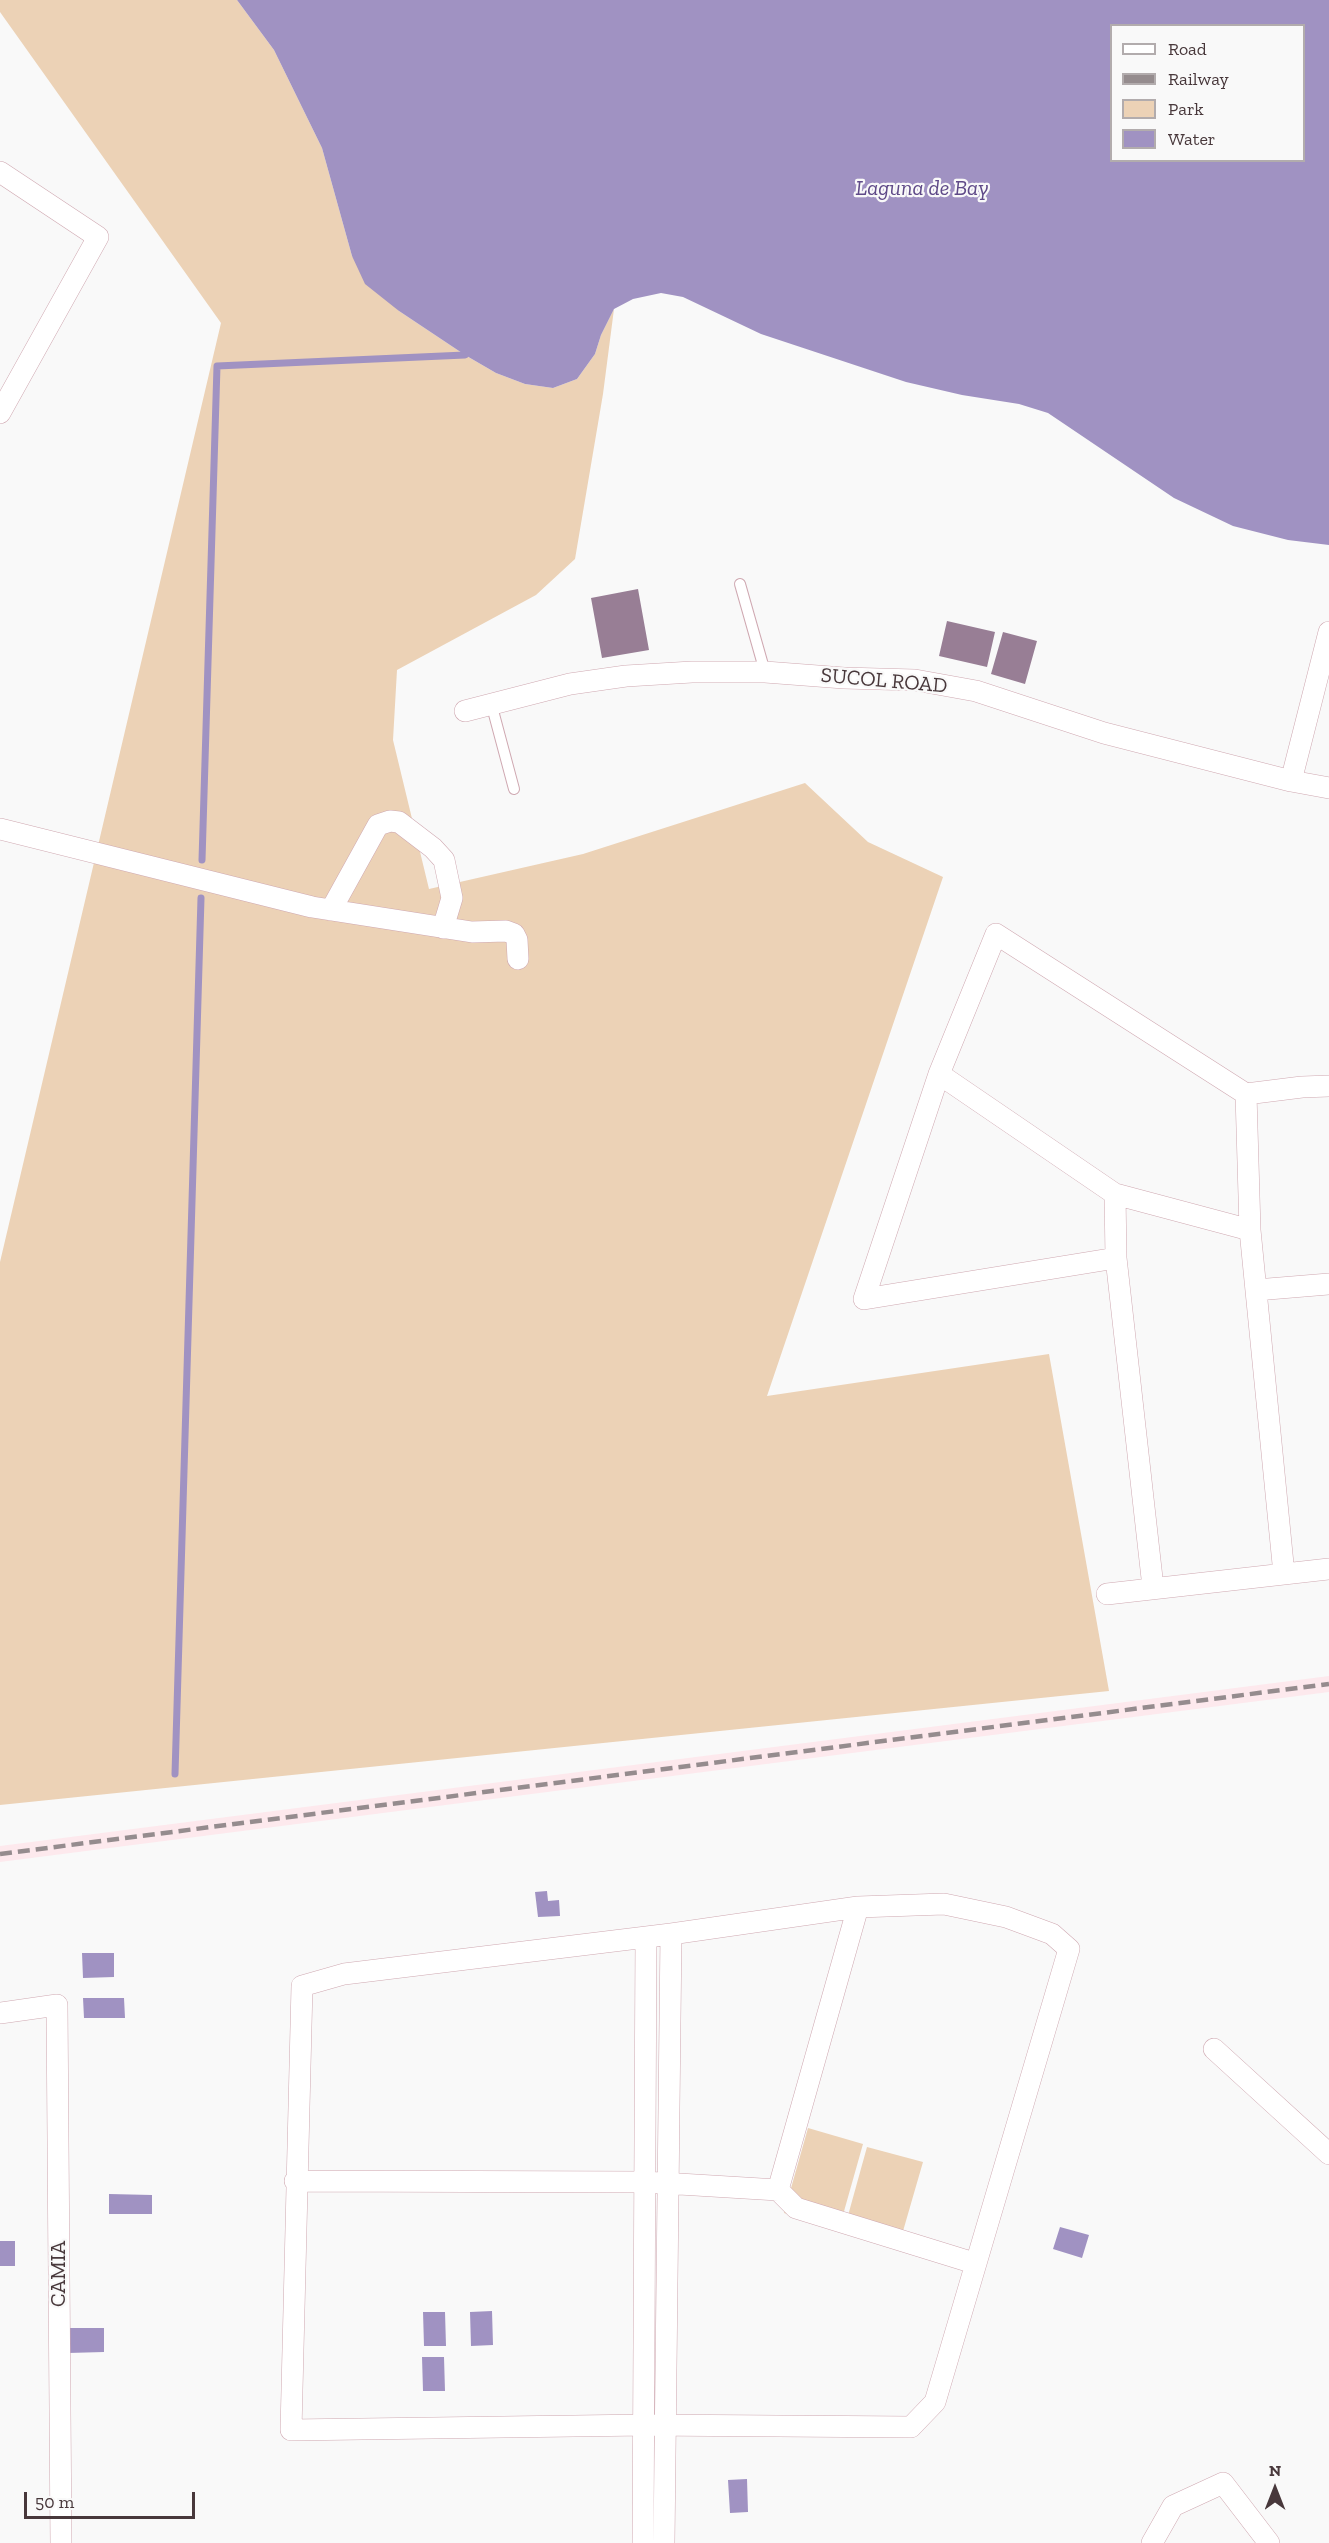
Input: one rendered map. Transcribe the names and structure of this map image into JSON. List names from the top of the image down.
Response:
{
  "streets": {
    "street": ["SUCOL ROAD", "CAMIA"]
  },
  "water": ["Laguna de Bay"],
  "legend": [
    "Road",
    "Railway",
    "Park",
    "Water"
  ],
  "scale_bar": "50 m",
  "north": "top"
}
